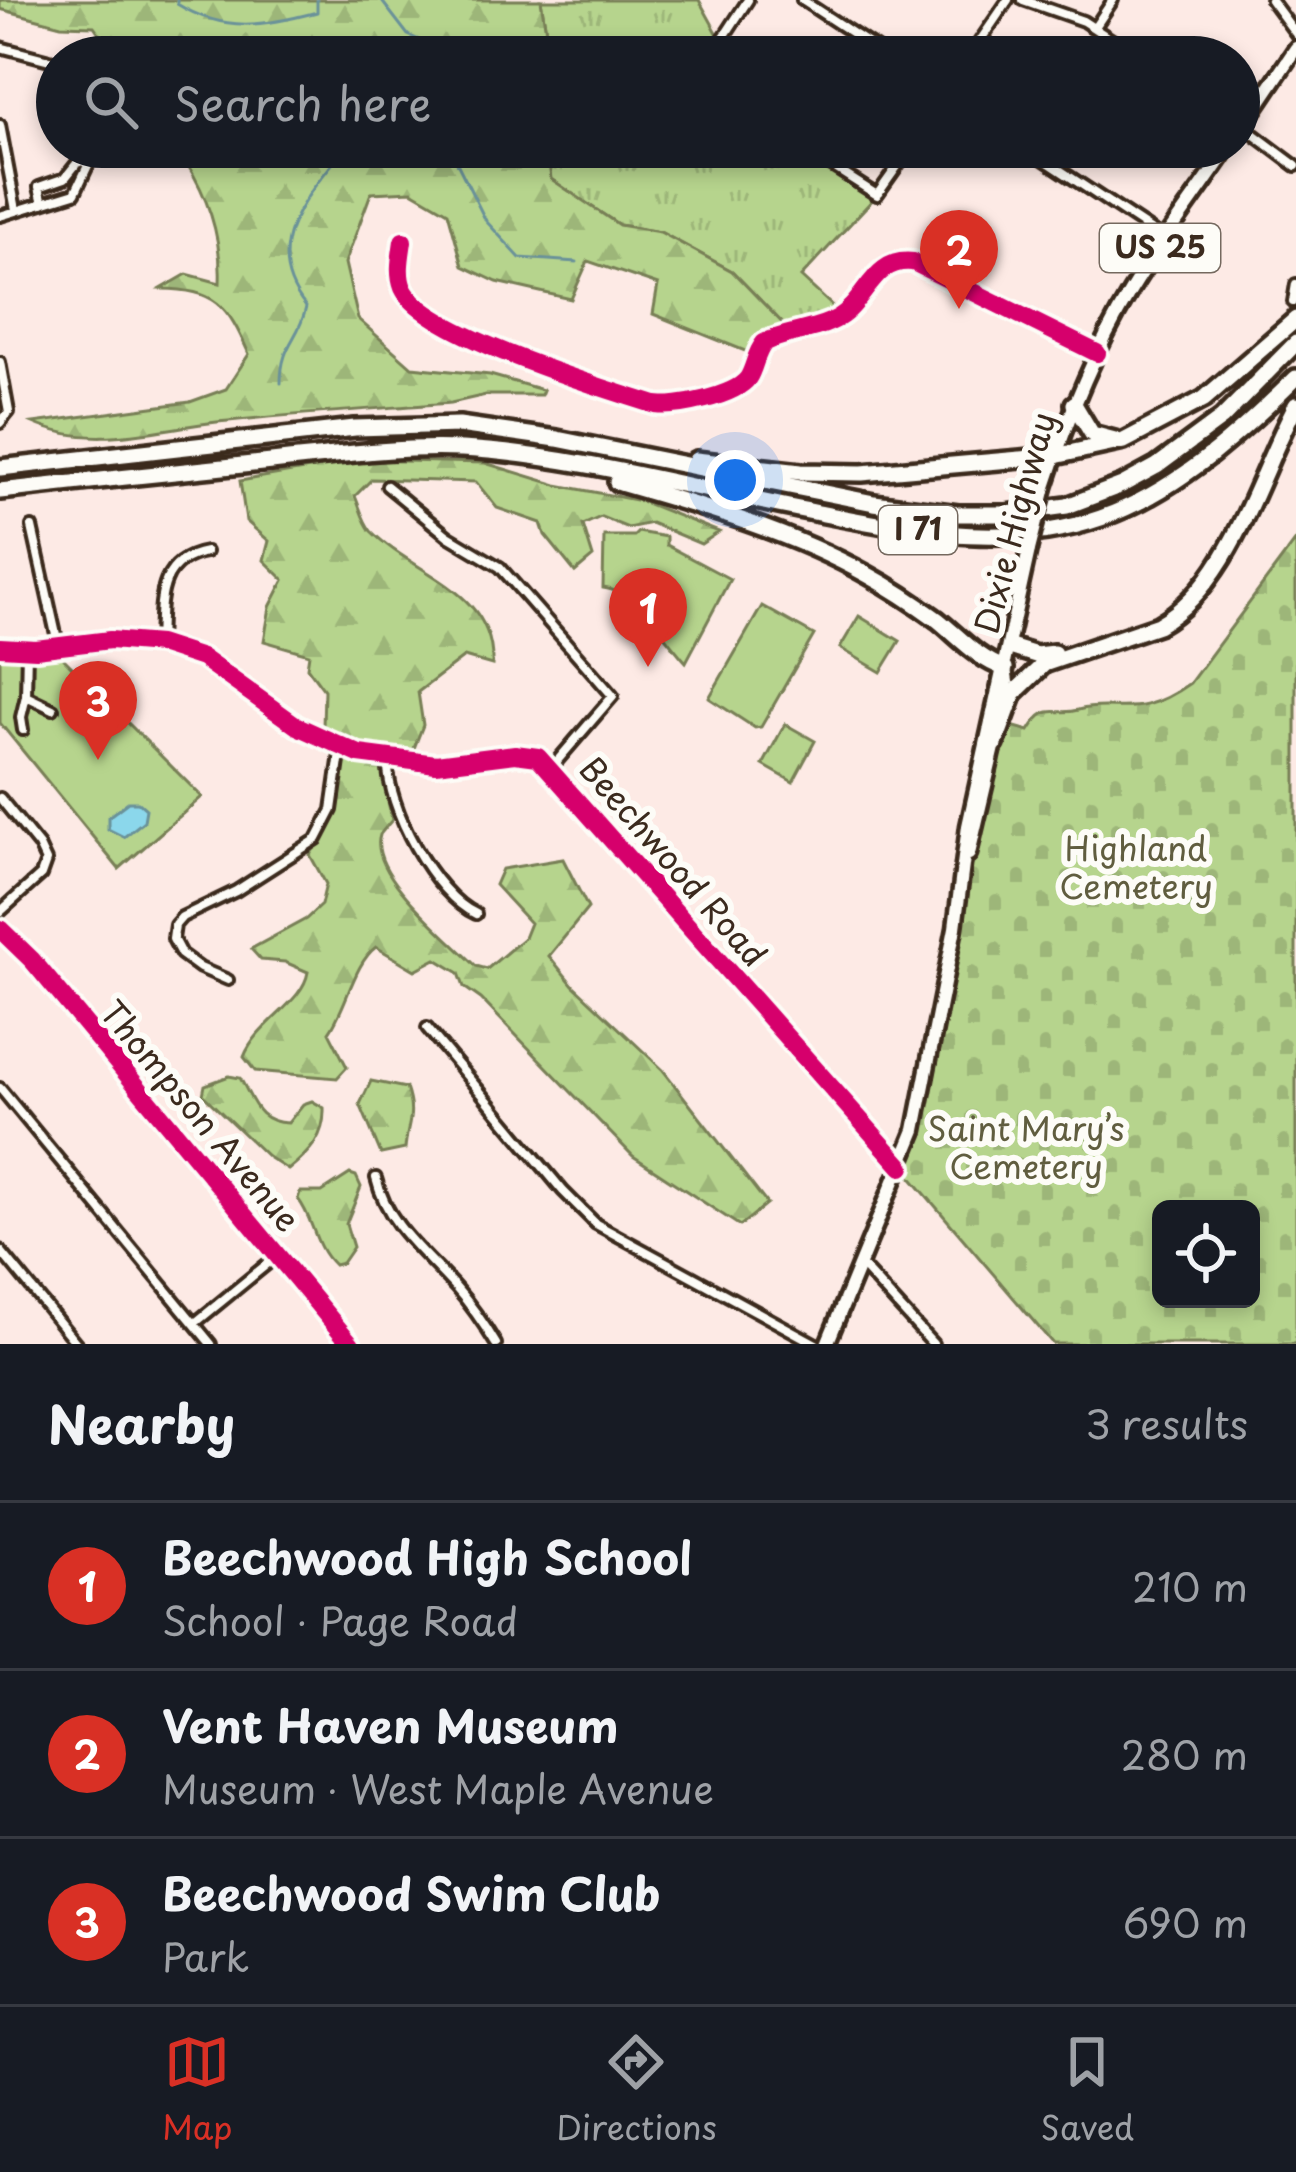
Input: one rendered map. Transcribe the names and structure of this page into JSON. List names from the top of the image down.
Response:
{
  "streets": {
    "highway": ["I 71"],
    "main road": ["US 25", "Dixie Highway"],
    "street": ["Beechwood Road", "Thompson Avenue"]
  },
  "crossings": [
    ["Dixie Highway", "Beechwood Road"]
  ],
  "parks": ["Highland Cemetery", "Saint Mary’s Cemetery"],
  "page": {
    "search": "Search here",
    "pins": ["2", "1", "3"],
    "heading": ["Nearby", "3 results"],
    "list": [
      {
        "mark": "1",
        "name": "Beechwood High School",
        "note": "School · Page Road",
        "value": "210 m"
      },
      {
        "mark": "2",
        "name": "Vent Haven Museum",
        "note": "Museum · West Maple Avenue",
        "value": "280 m"
      },
      {
        "mark": "3",
        "name": "Beechwood Swim Club",
        "note": "Park",
        "value": "690 m"
      }
    ],
    "nav": ["Map", "Directions", "Saved"]
  }
}
